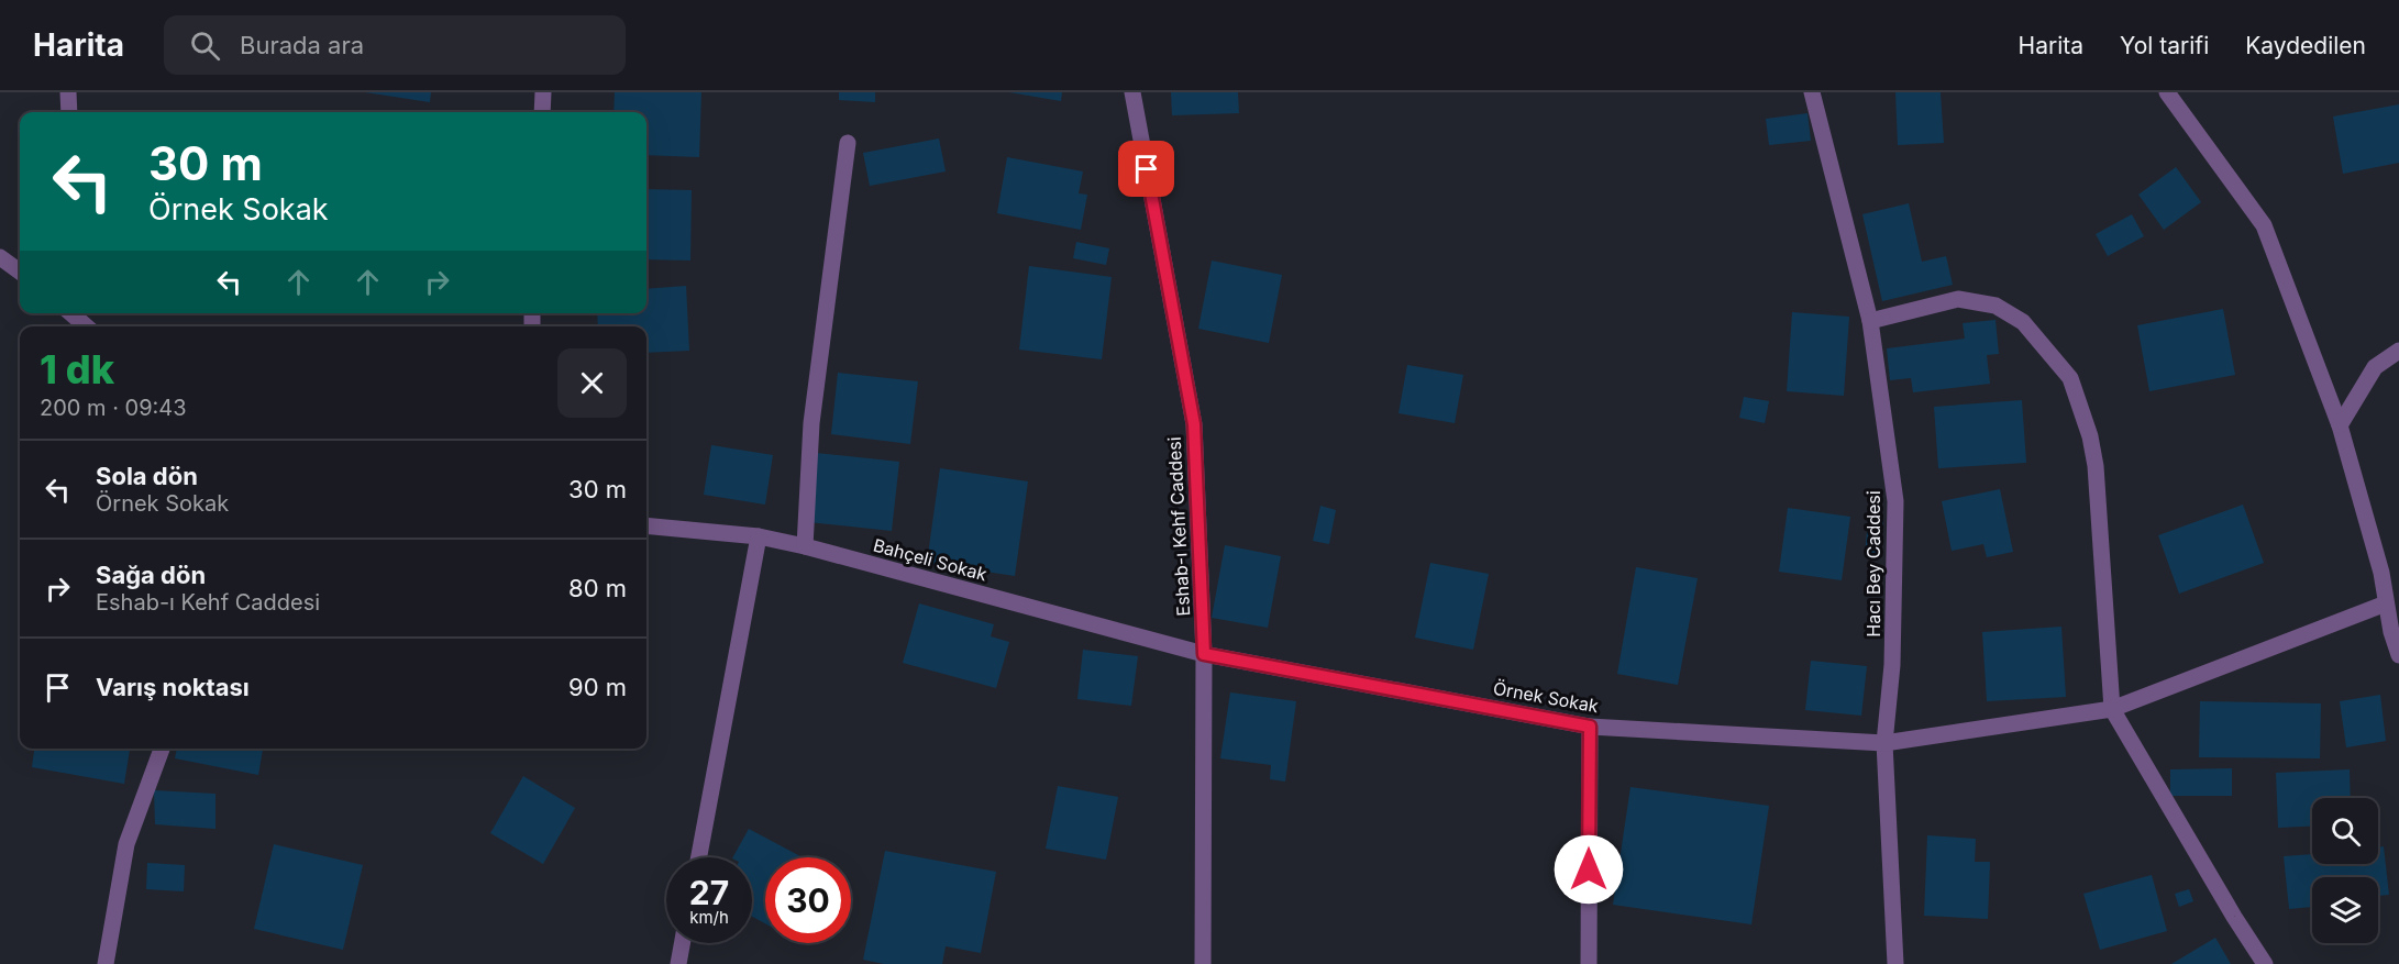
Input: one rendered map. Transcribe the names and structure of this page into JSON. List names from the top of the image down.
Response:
{
  "streets": {
    "street": [
      "Eshab-ı Kehf Caddesi",
      "Bahçeli Sokak",
      "Hacı Bey Caddesi",
      "Örnek Sokak"
    ]
  },
  "crossings": [
    ["Eshab-ı Kehf Caddesi", "Bahçeli Sokak"],
    ["Eshab-ı Kehf Caddesi", "Örnek Sokak"],
    ["Bahçeli Sokak", "Örnek Sokak"],
    ["Hacı Bey Caddesi", "Örnek Sokak"]
  ],
  "page": {
    "header": "Harita",
    "search": "Burada ara",
    "nav": ["Harita", "Yol tarifi", "Kaydedilen"],
    "turn": ["30 m", "Örnek Sokak"],
    "heading": ["1 dk", "200 m · 09:43"],
    "list": [
      {
        "name": "Sola dön",
        "note": "Örnek Sokak",
        "value": "30 m"
      },
      {
        "name": "Sağa dön",
        "note": "Eshab-ı Kehf Caddesi",
        "value": "80 m"
      },
      {
        "name": "Varış noktası",
        "value": "90 m"
      }
    ],
    "speed": "27 km/h",
    "limit": "30"
  }
}
